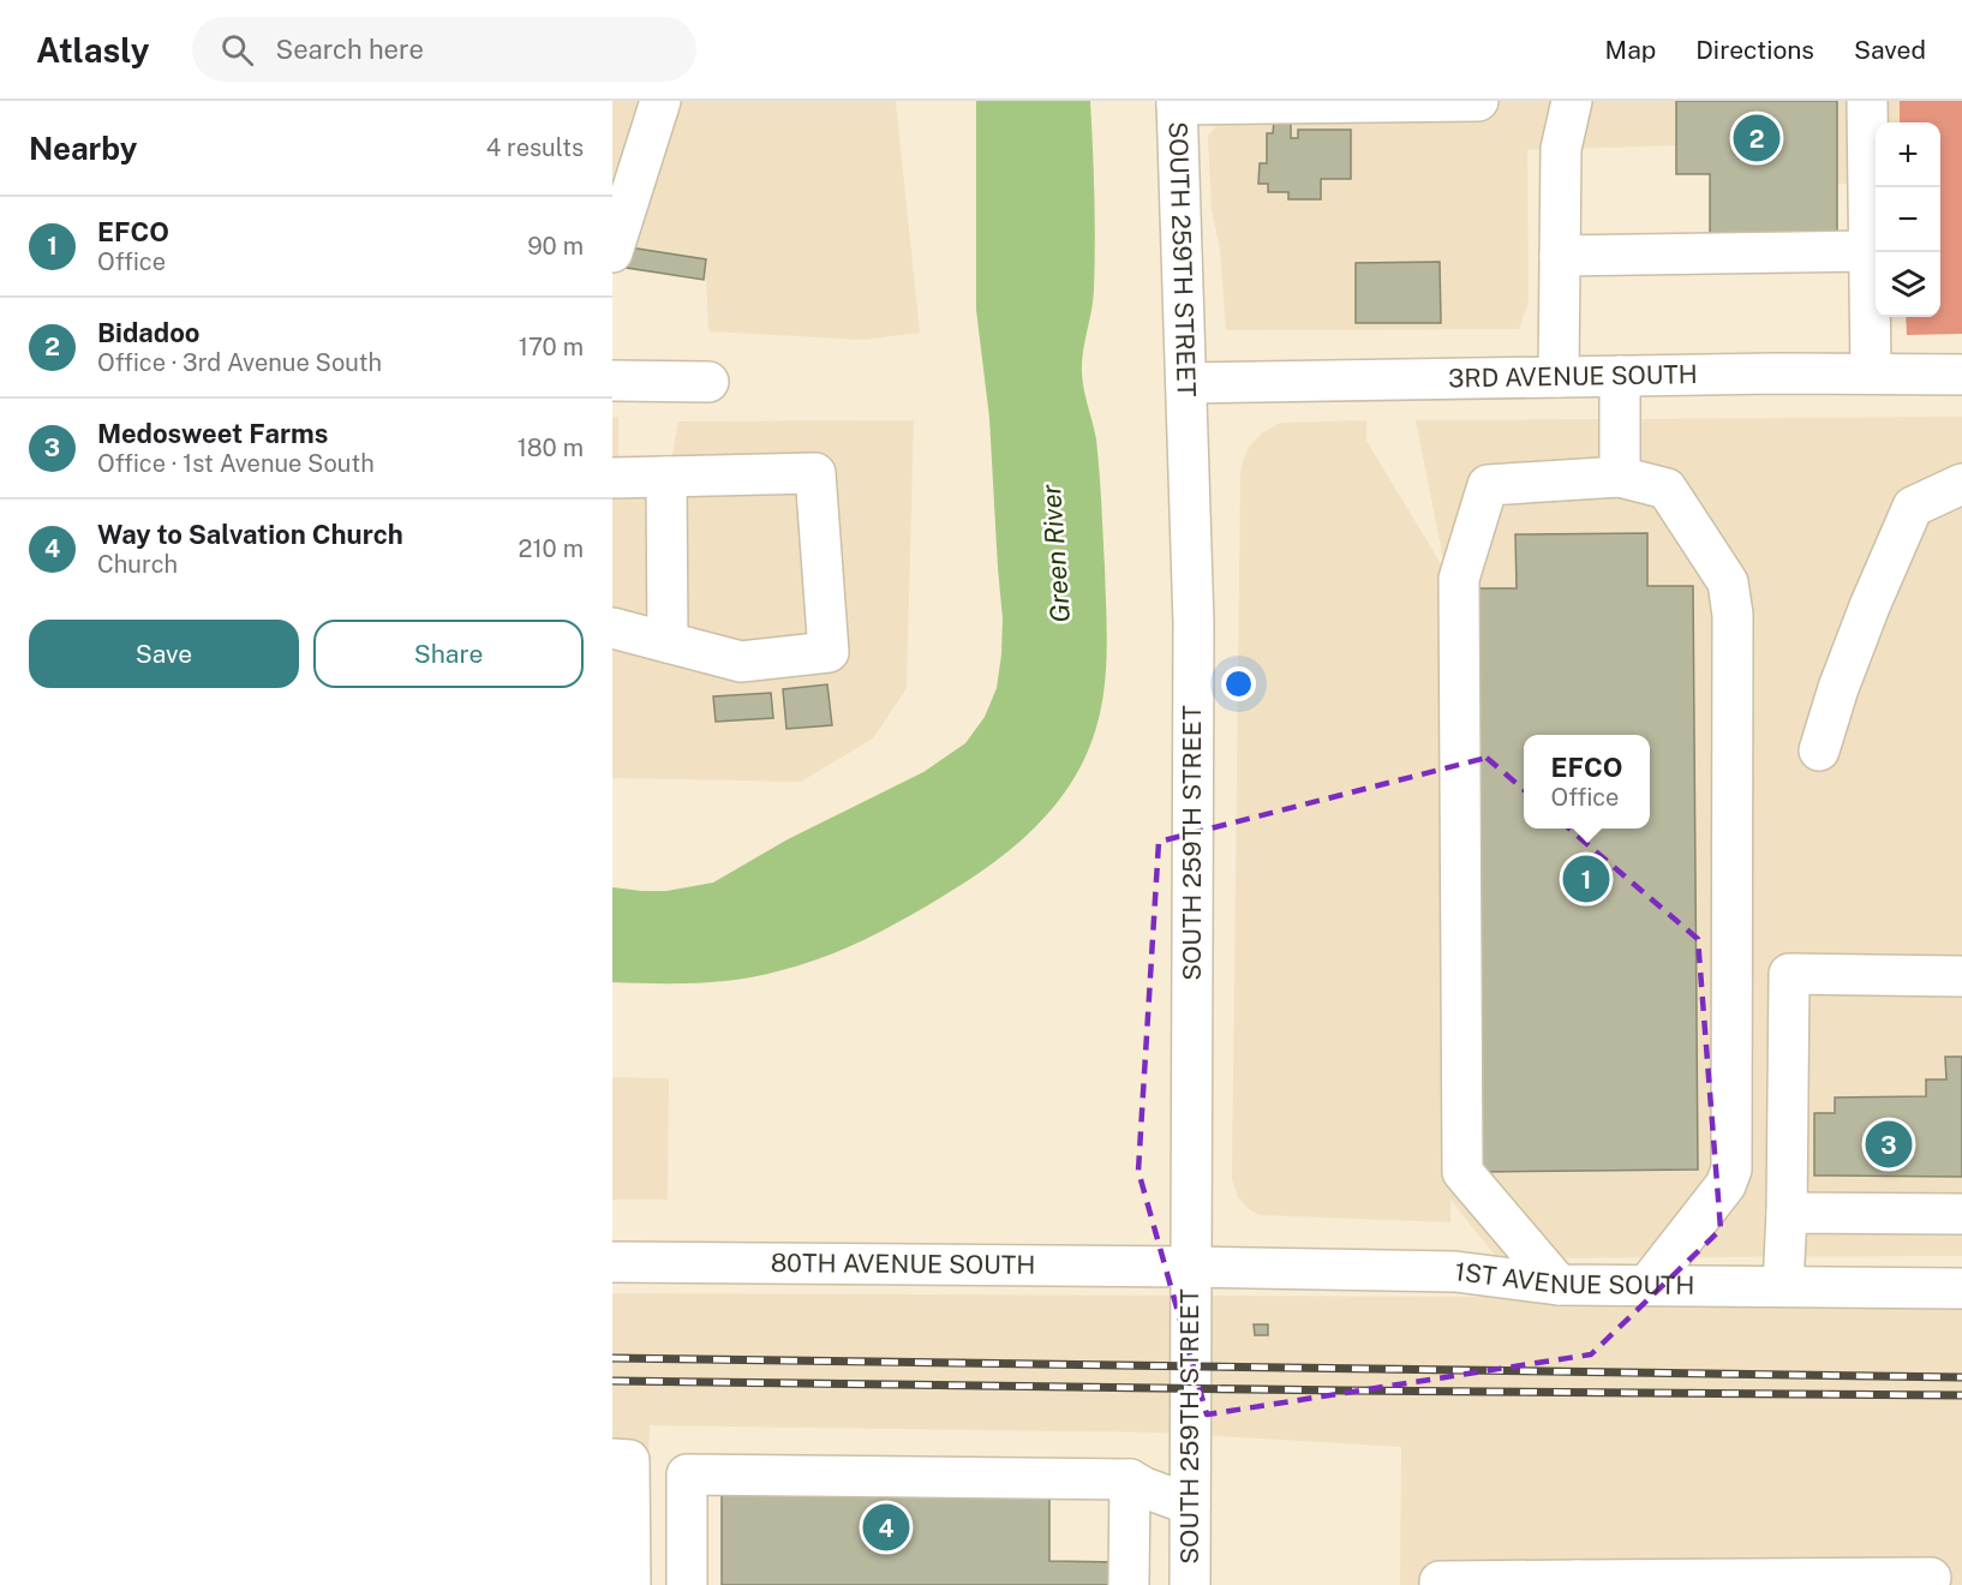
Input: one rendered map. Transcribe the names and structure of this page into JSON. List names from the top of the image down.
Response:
{
  "streets": {
    "street": [
      "SOUTH 259TH STREET",
      "3RD AVENUE SOUTH",
      "80TH AVENUE SOUTH",
      "1ST AVENUE SOUTH"
    ]
  },
  "crossings": [
    ["SOUTH 259TH STREET", "3RD AVENUE SOUTH"],
    ["SOUTH 259TH STREET", "80TH AVENUE SOUTH"],
    ["SOUTH 259TH STREET", "1ST AVENUE SOUTH"],
    ["80TH AVENUE SOUTH", "1ST AVENUE SOUTH"]
  ],
  "water": ["Green River"],
  "page": {
    "header": "Atlasly",
    "search": "Search here",
    "nav": ["Map", "Directions", "Saved"],
    "heading": ["Nearby", "4 results"],
    "pins": [
      "2",
      "1",
      "3",
      "4"
    ],
    "map_buttons": ["+", "−"],
    "list": [
      {
        "mark": "1",
        "name": "EFCO",
        "note": "Office",
        "value": "90 m"
      },
      {
        "mark": "2",
        "name": "Bidadoo",
        "note": "Office · 3rd Avenue South",
        "value": "170 m"
      },
      {
        "mark": "3",
        "name": "Medosweet Farms",
        "note": "Office · 1st Avenue South",
        "value": "180 m"
      },
      {
        "mark": "4",
        "name": "Way to Salvation Church",
        "note": "Church",
        "value": "210 m"
      }
    ],
    "buttons": ["Save", "Share"],
    "popup": ["EFCO", "Office"]
  }
}
